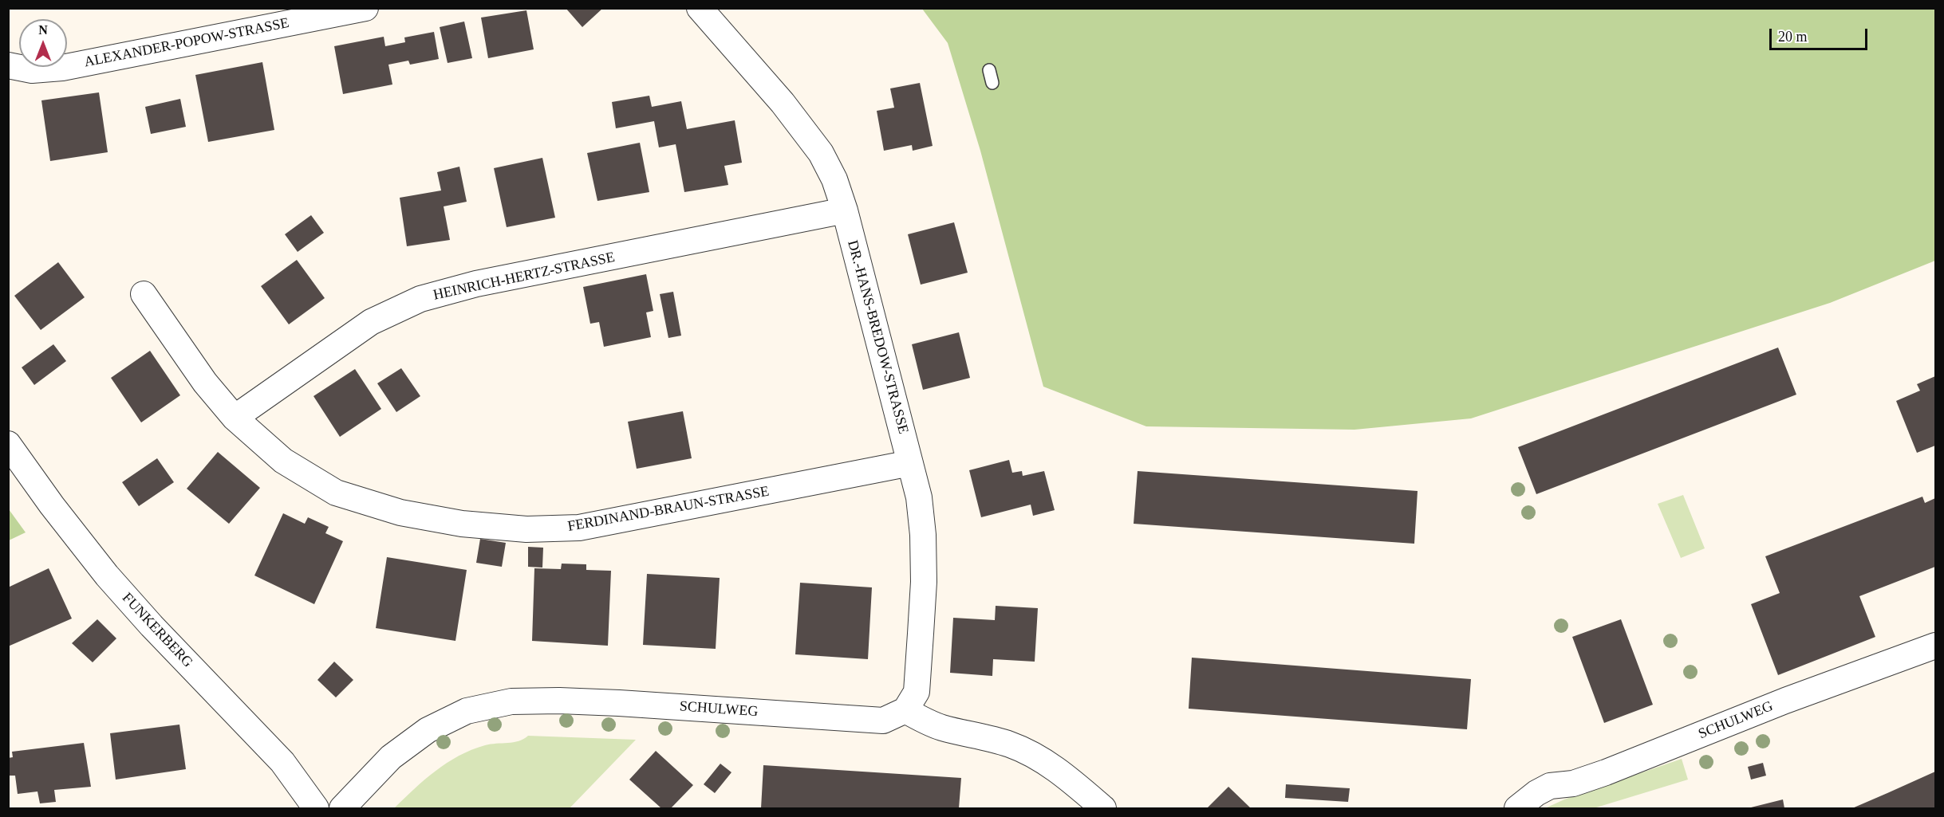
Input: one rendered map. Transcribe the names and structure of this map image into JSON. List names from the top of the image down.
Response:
{
  "streets": {
    "street": [
      "ALEXANDER-POPOW-STRASSE",
      "HEINRICH-HERTZ-STRASSE",
      "DR.-HANS-BREDOW-STRASSE",
      "FERDINAND-BRAUN-STRASSE",
      "FUNKERBERG",
      "SCHULWEG"
    ]
  },
  "crossings": [
    ["HEINRICH-HERTZ-STRASSE", "DR.-HANS-BREDOW-STRASSE"],
    ["HEINRICH-HERTZ-STRASSE", "FERDINAND-BRAUN-STRASSE"],
    ["DR.-HANS-BREDOW-STRASSE", "FERDINAND-BRAUN-STRASSE"],
    ["DR.-HANS-BREDOW-STRASSE", "SCHULWEG"]
  ],
  "scale_bar": "20 m",
  "north": "top"
}
